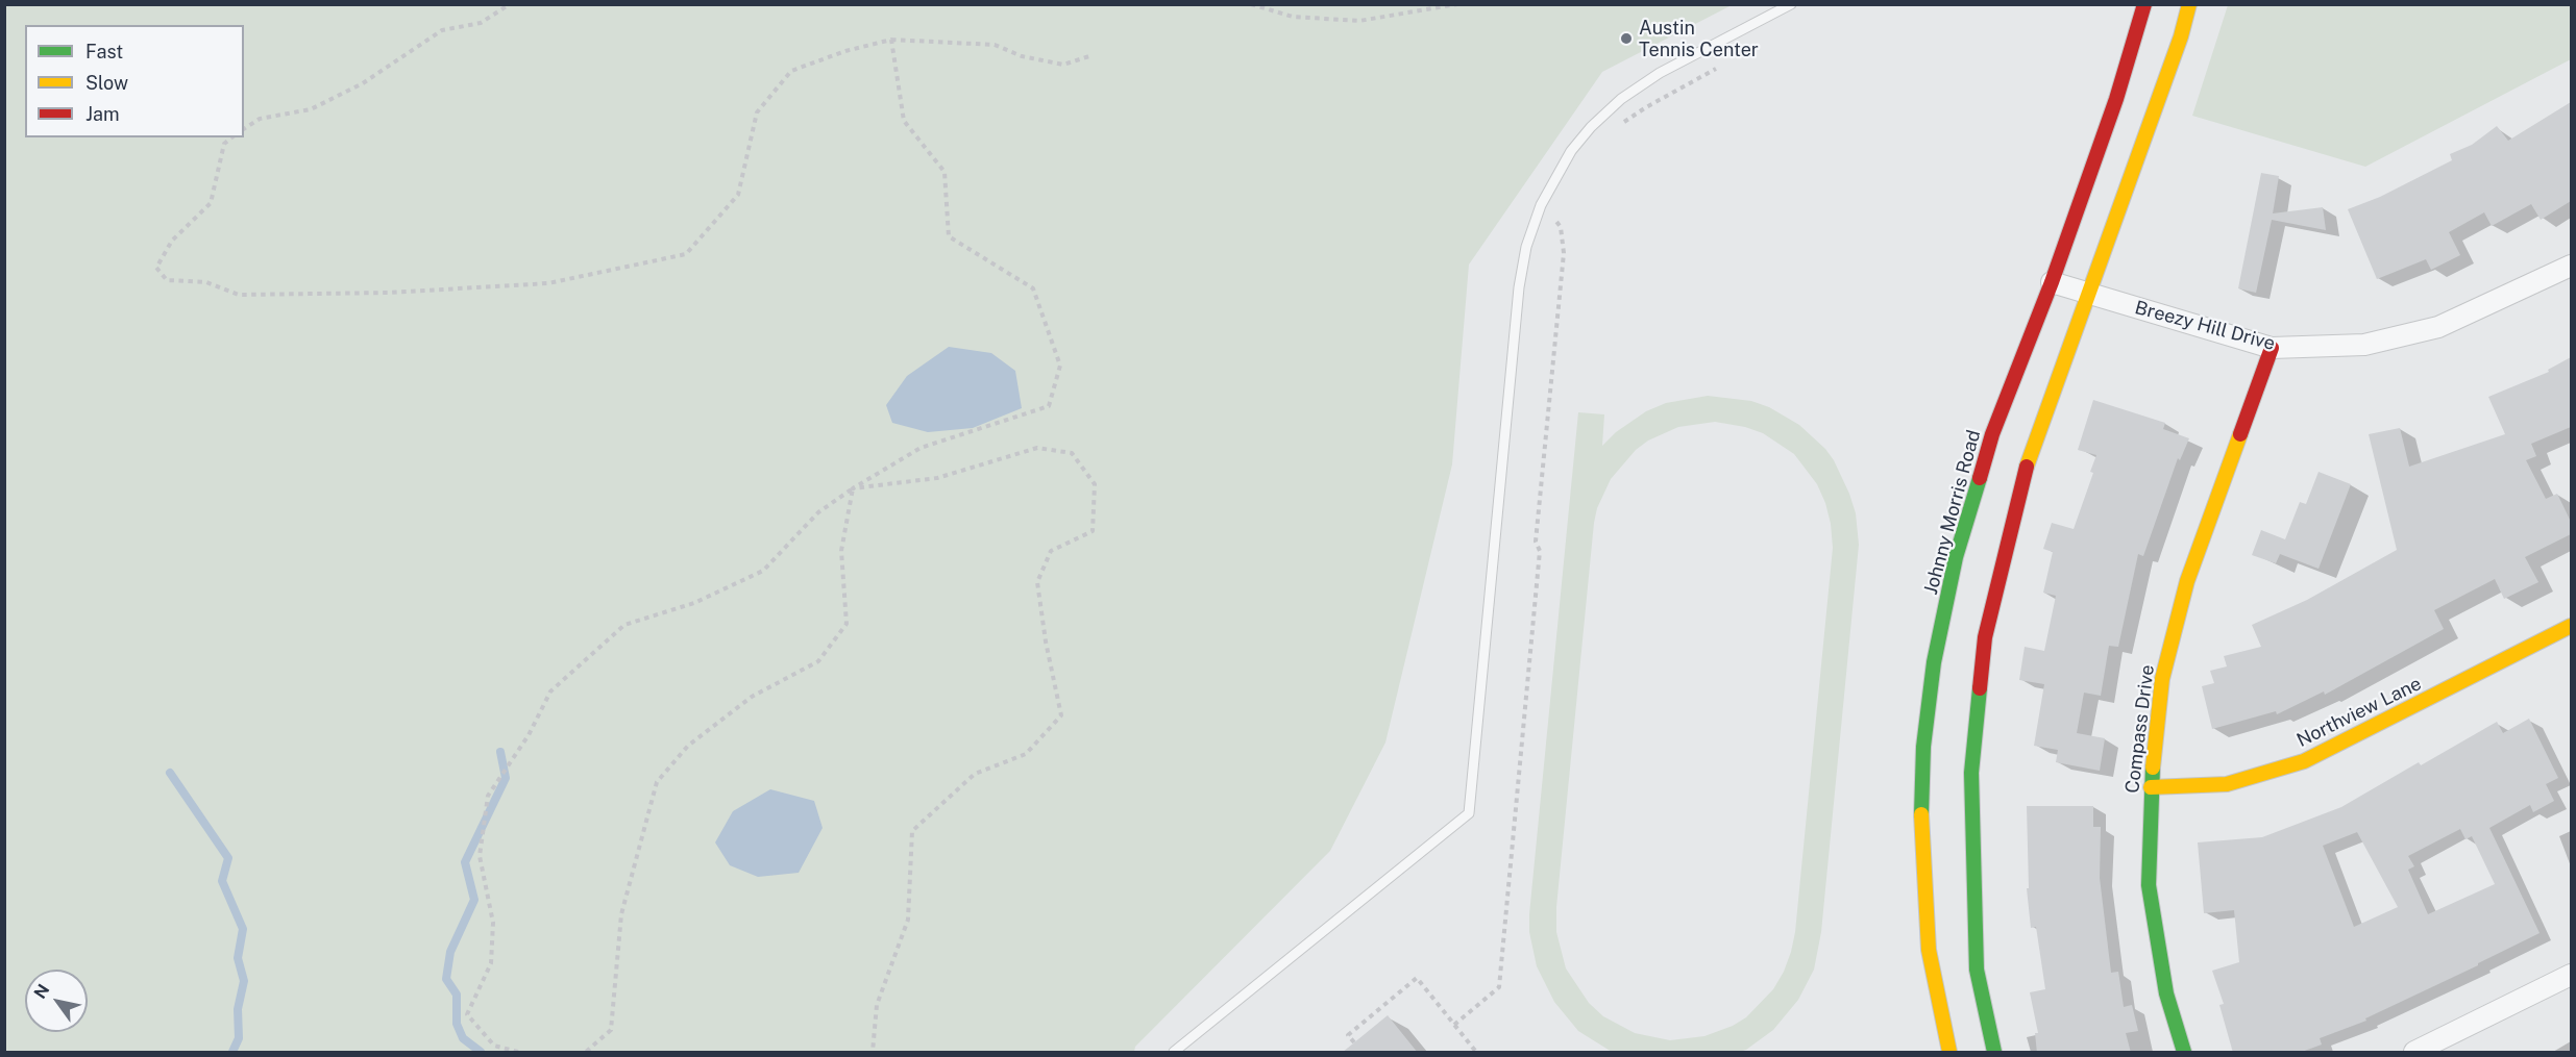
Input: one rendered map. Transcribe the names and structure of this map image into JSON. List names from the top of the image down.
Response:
{
  "streets": {
    "street": [
      "Breezy Hill Drive",
      "Johnny Morris Road",
      "Northview Lane",
      "Compass Drive"
    ]
  },
  "crossings": [
    ["Breezy Hill Drive", "Johnny Morris Road"],
    ["Breezy Hill Drive", "Compass Drive"],
    ["Northview Lane", "Compass Drive"]
  ],
  "places": ["Austin Tennis Center"],
  "legend": ["Fast", "Slow", "Jam"],
  "north": "top left"
}
